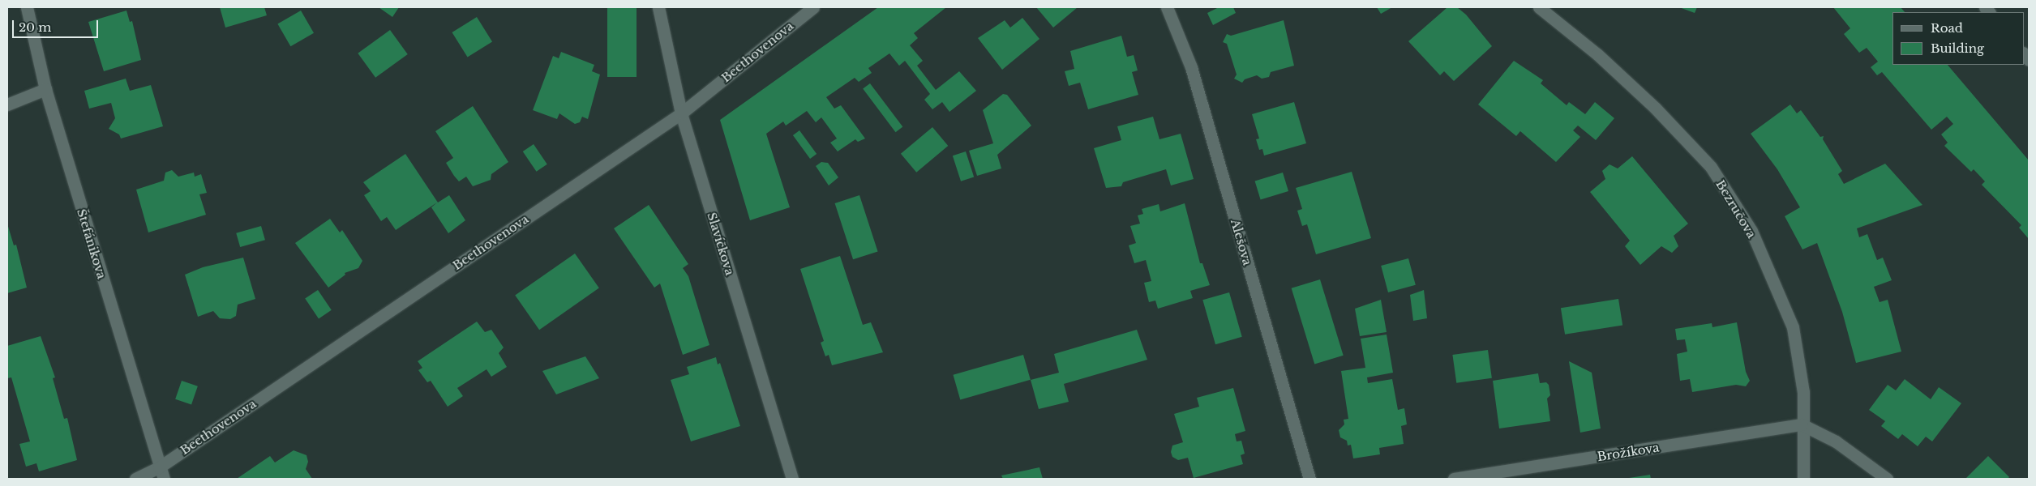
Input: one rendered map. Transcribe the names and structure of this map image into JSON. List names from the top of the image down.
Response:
{
  "streets": {
    "street": [
      "Beethovenova",
      "Bezručova",
      "Alešova",
      "Štefánikova",
      "Slavíčkova",
      "Brožíkova"
    ]
  },
  "crossings": [
    ["Beethovenova", "Štefánikova"],
    ["Beethovenova", "Slavíčkova"],
    ["Bezručova", "Brožíkova"]
  ],
  "legend": ["Road", "Building"],
  "scale_bar": "20 m"
}
